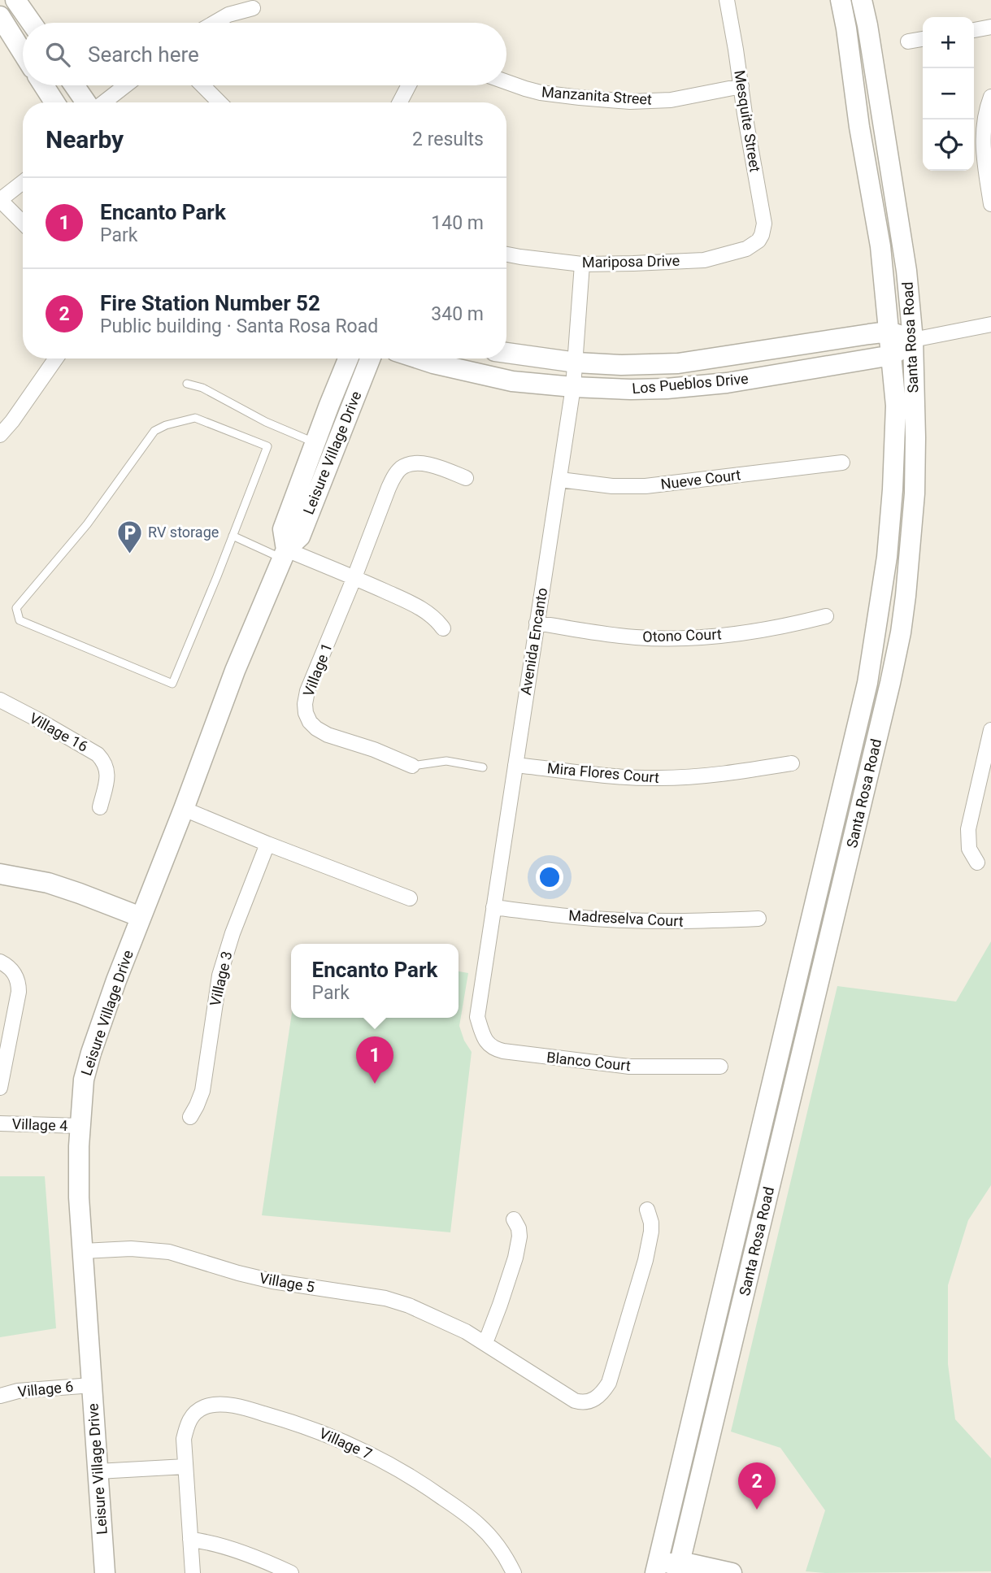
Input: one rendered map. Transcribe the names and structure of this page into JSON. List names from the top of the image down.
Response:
{
  "streets": {
    "main road": ["Santa Rosa Road", "Los Pueblos Drive", "Leisure Village Drive"],
    "street": [
      "Manzanita Street",
      "Mesquite Street",
      "Mariposa Drive",
      "Nueve Court",
      "Otono Court",
      "Avenida Encanto",
      "Village 1",
      "Village 16",
      "Mira Flores Court",
      "Madreselva Court",
      "Village 3",
      "Blanco Court",
      "Village 4",
      "Village 5",
      "Village 6",
      "Village 7"
    ]
  },
  "crossings": [
    ["Manzanita Street", "Mesquite Street"],
    ["Mesquite Street", "Mariposa Drive"],
    ["Mariposa Drive", "Avenida Encanto"],
    ["Santa Rosa Road", "Los Pueblos Drive"],
    ["Los Pueblos Drive", "Avenida Encanto"],
    ["Leisure Village Drive", "Village 4"],
    ["Leisure Village Drive", "Village 5"],
    ["Leisure Village Drive", "Village 6"],
    ["Nueve Court", "Avenida Encanto"],
    ["Otono Court", "Avenida Encanto"],
    ["Avenida Encanto", "Mira Flores Court"],
    ["Avenida Encanto", "Madreselva Court"],
    ["Avenida Encanto", "Blanco Court"]
  ],
  "places": {
    "parking": ["RV storage"]
  },
  "page": {
    "map_buttons": ["+", "−"],
    "search": "Search here",
    "heading": ["Nearby", "2 results"],
    "list": [
      {
        "mark": "1",
        "name": "Encanto Park",
        "note": "Park",
        "value": "140 m"
      },
      {
        "mark": "2",
        "name": "Fire Station Number 52",
        "note": "Public building · Santa Rosa Road",
        "value": "340 m"
      }
    ],
    "popup": ["Encanto Park", "Park"],
    "pins": ["1", "2"]
  }
}
